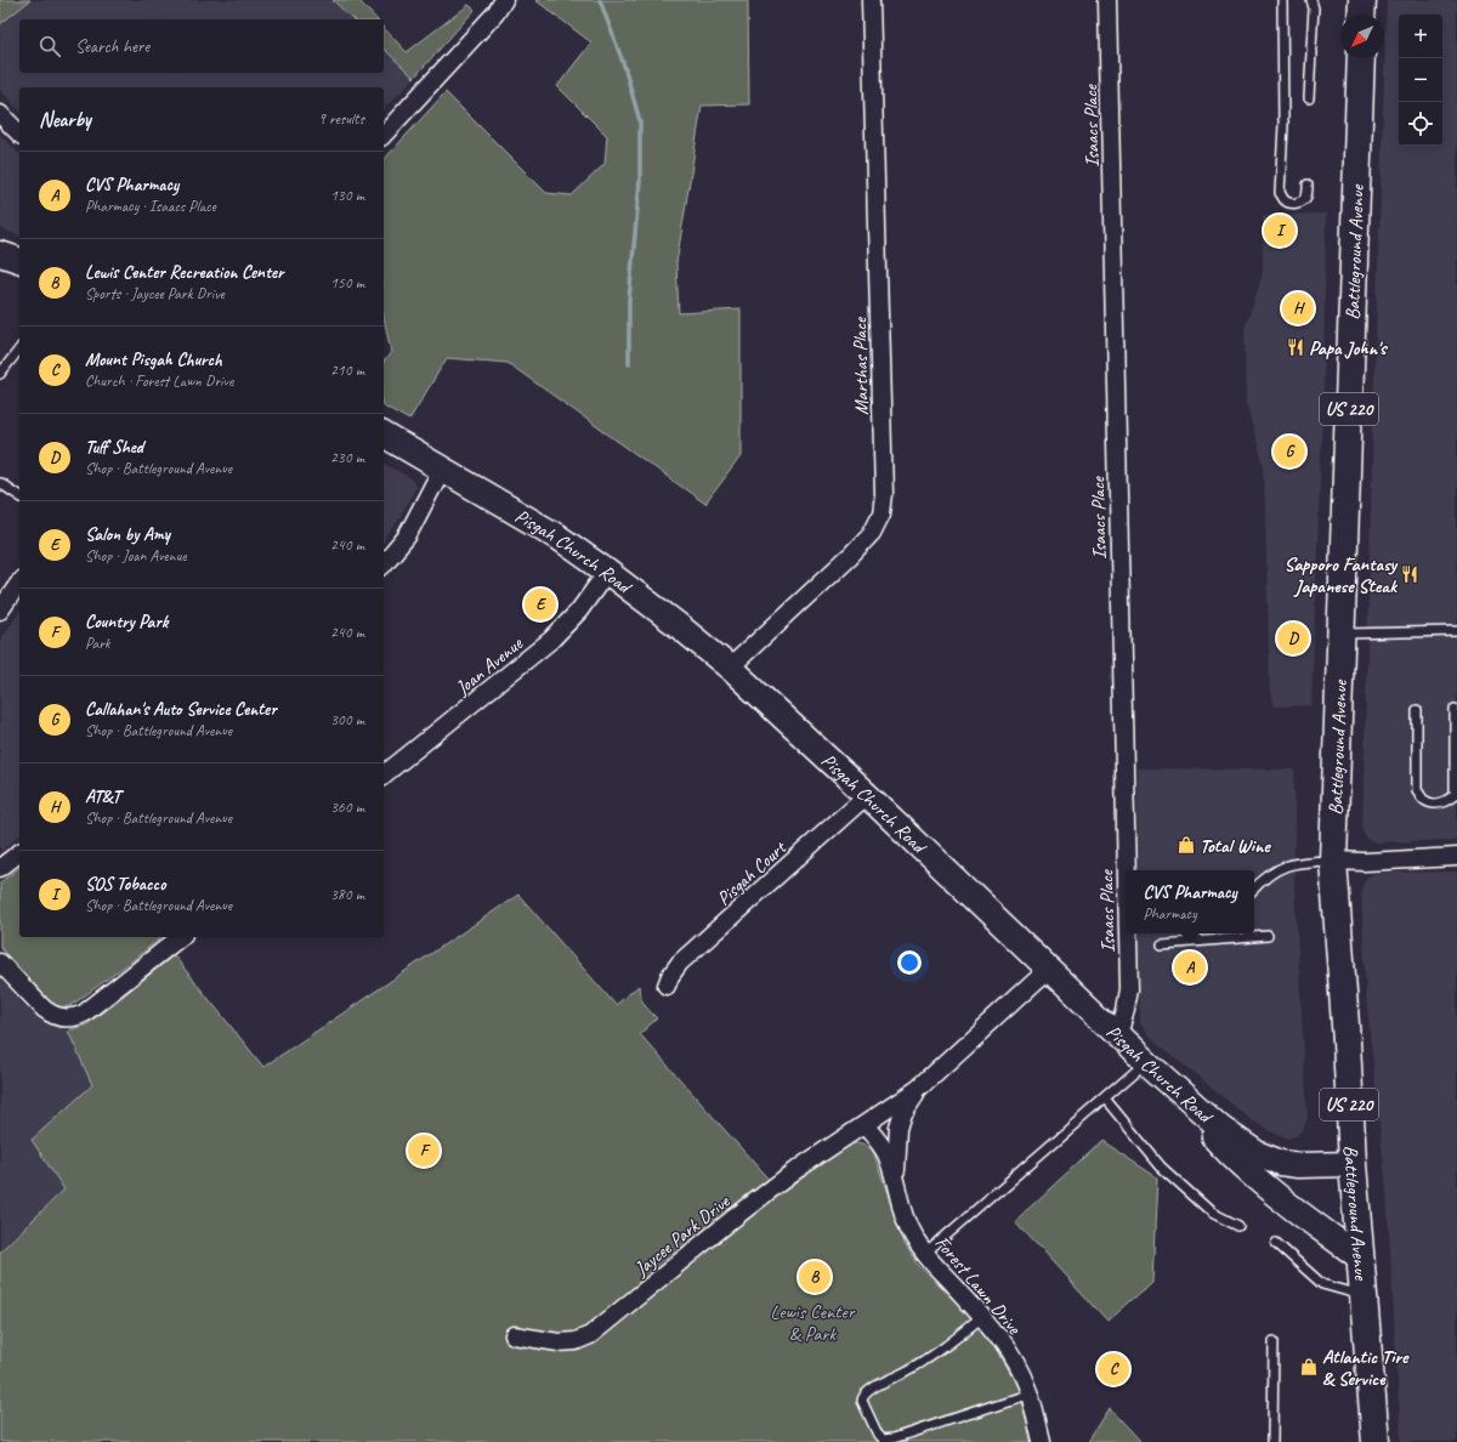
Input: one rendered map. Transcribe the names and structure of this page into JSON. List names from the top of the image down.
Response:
{
  "streets": {
    "main road": ["Battleground Avenue", "US 220", "Pisgah Church Road"],
    "street": [
      "Isaacs Place",
      "Marthas Place",
      "Joan Avenue",
      "Pisgah Court",
      "Jaycee Park Drive",
      "Forest Lawn Drive"
    ]
  },
  "crossings": [
    ["Isaacs Place", "Pisgah Church Road"],
    ["Battleground Avenue", "Pisgah Church Road"],
    ["Marthas Place", "Pisgah Church Road"],
    ["Pisgah Church Road", "Joan Avenue"],
    ["Pisgah Church Road", "Pisgah Court"],
    ["Pisgah Church Road", "Forest Lawn Drive"],
    ["Jaycee Park Drive", "Forest Lawn Drive"]
  ],
  "parks": ["Lewis Center & Park"],
  "places": {
    "restaurant": ["Papa John's", "Sapporo Fantasy Japanese Steak"],
    "shop": ["Total Wine", "Atlantic Tire & Service"]
  },
  "north": "bottom left",
  "page": {
    "map_buttons": ["+", "−"],
    "search": "Search here",
    "heading": ["Nearby", "9 results"],
    "list": [
      {
        "mark": "A",
        "name": "CVS Pharmacy",
        "note": "Pharmacy · Isaacs Place",
        "value": "130 m"
      },
      {
        "mark": "B",
        "name": "Lewis Center Recreation Center",
        "note": "Sports · Jaycee Park Drive",
        "value": "150 m"
      },
      {
        "mark": "C",
        "name": "Mount Pisgah Church",
        "note": "Church · Forest Lawn Drive",
        "value": "210 m"
      },
      {
        "mark": "D",
        "name": "Tuff Shed",
        "note": "Shop · Battleground Avenue",
        "value": "230 m"
      },
      {
        "mark": "E",
        "name": "Salon by Amy",
        "note": "Shop · Joan Avenue",
        "value": "240 m"
      },
      {
        "mark": "F",
        "name": "Country Park",
        "note": "Park",
        "value": "240 m"
      },
      {
        "mark": "G",
        "name": "Callahan's Auto Service Center",
        "note": "Shop · Battleground Avenue",
        "value": "300 m"
      },
      {
        "mark": "H",
        "name": "AT&T",
        "note": "Shop · Battleground Avenue",
        "value": "360 m"
      },
      {
        "mark": "I",
        "name": "SOS Tobacco",
        "note": "Shop · Battleground Avenue",
        "value": "380 m"
      }
    ],
    "pins": [
      "I",
      "H",
      "G",
      "E",
      "D",
      "A",
      "F",
      "B",
      "C"
    ],
    "popup": ["CVS Pharmacy", "Pharmacy"]
  }
}
